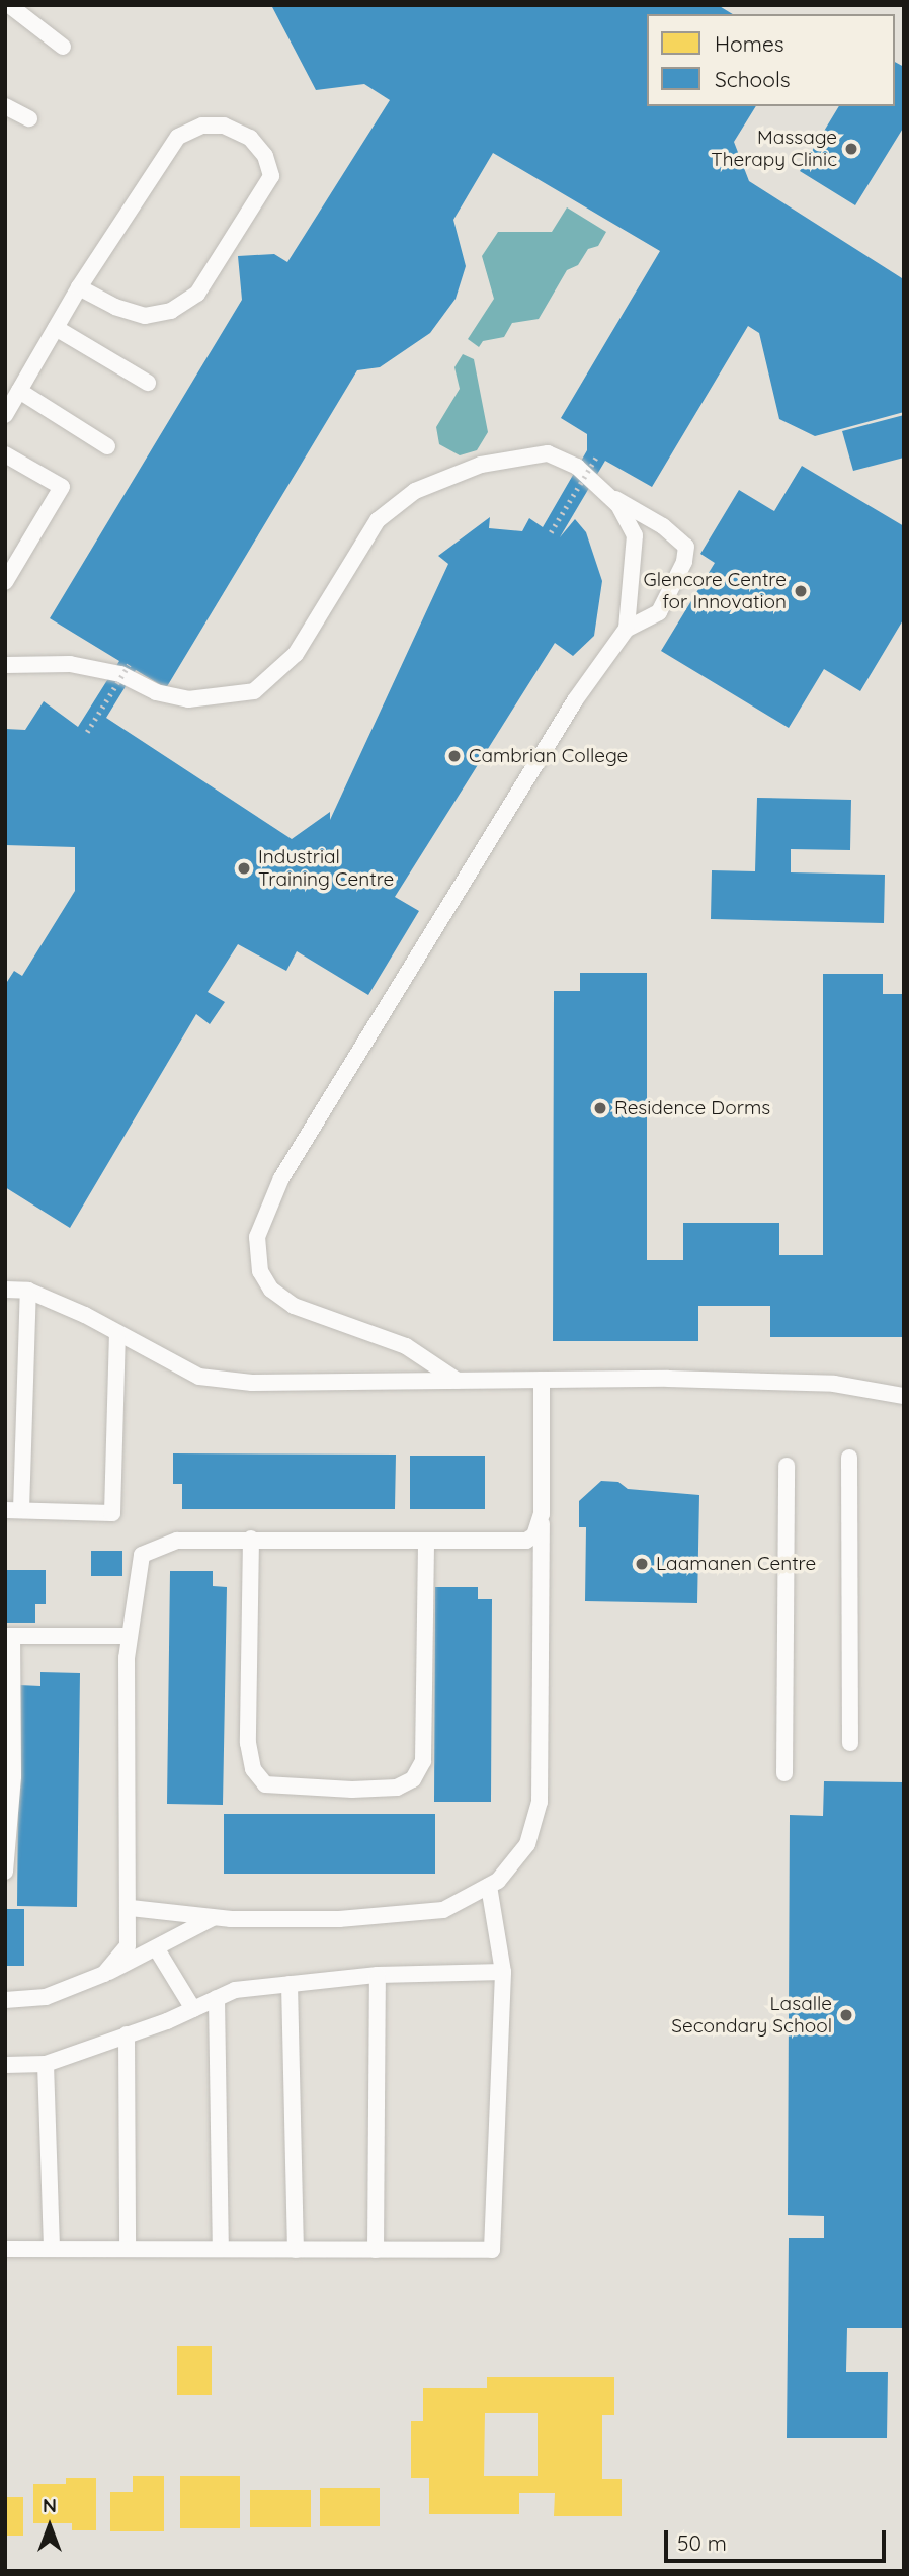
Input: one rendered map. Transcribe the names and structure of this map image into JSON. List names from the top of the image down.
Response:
{
  "places": [
    "Massage Therapy Clinic",
    "Glencore Centre for Innovation",
    "Cambrian College",
    "Industrial Training Centre",
    "Residence Dorms",
    "Laamanen Centre",
    "Lasalle Secondary School"
  ],
  "legend": ["Homes", "Schools"],
  "scale_bar": "50 m",
  "north": "top"
}
